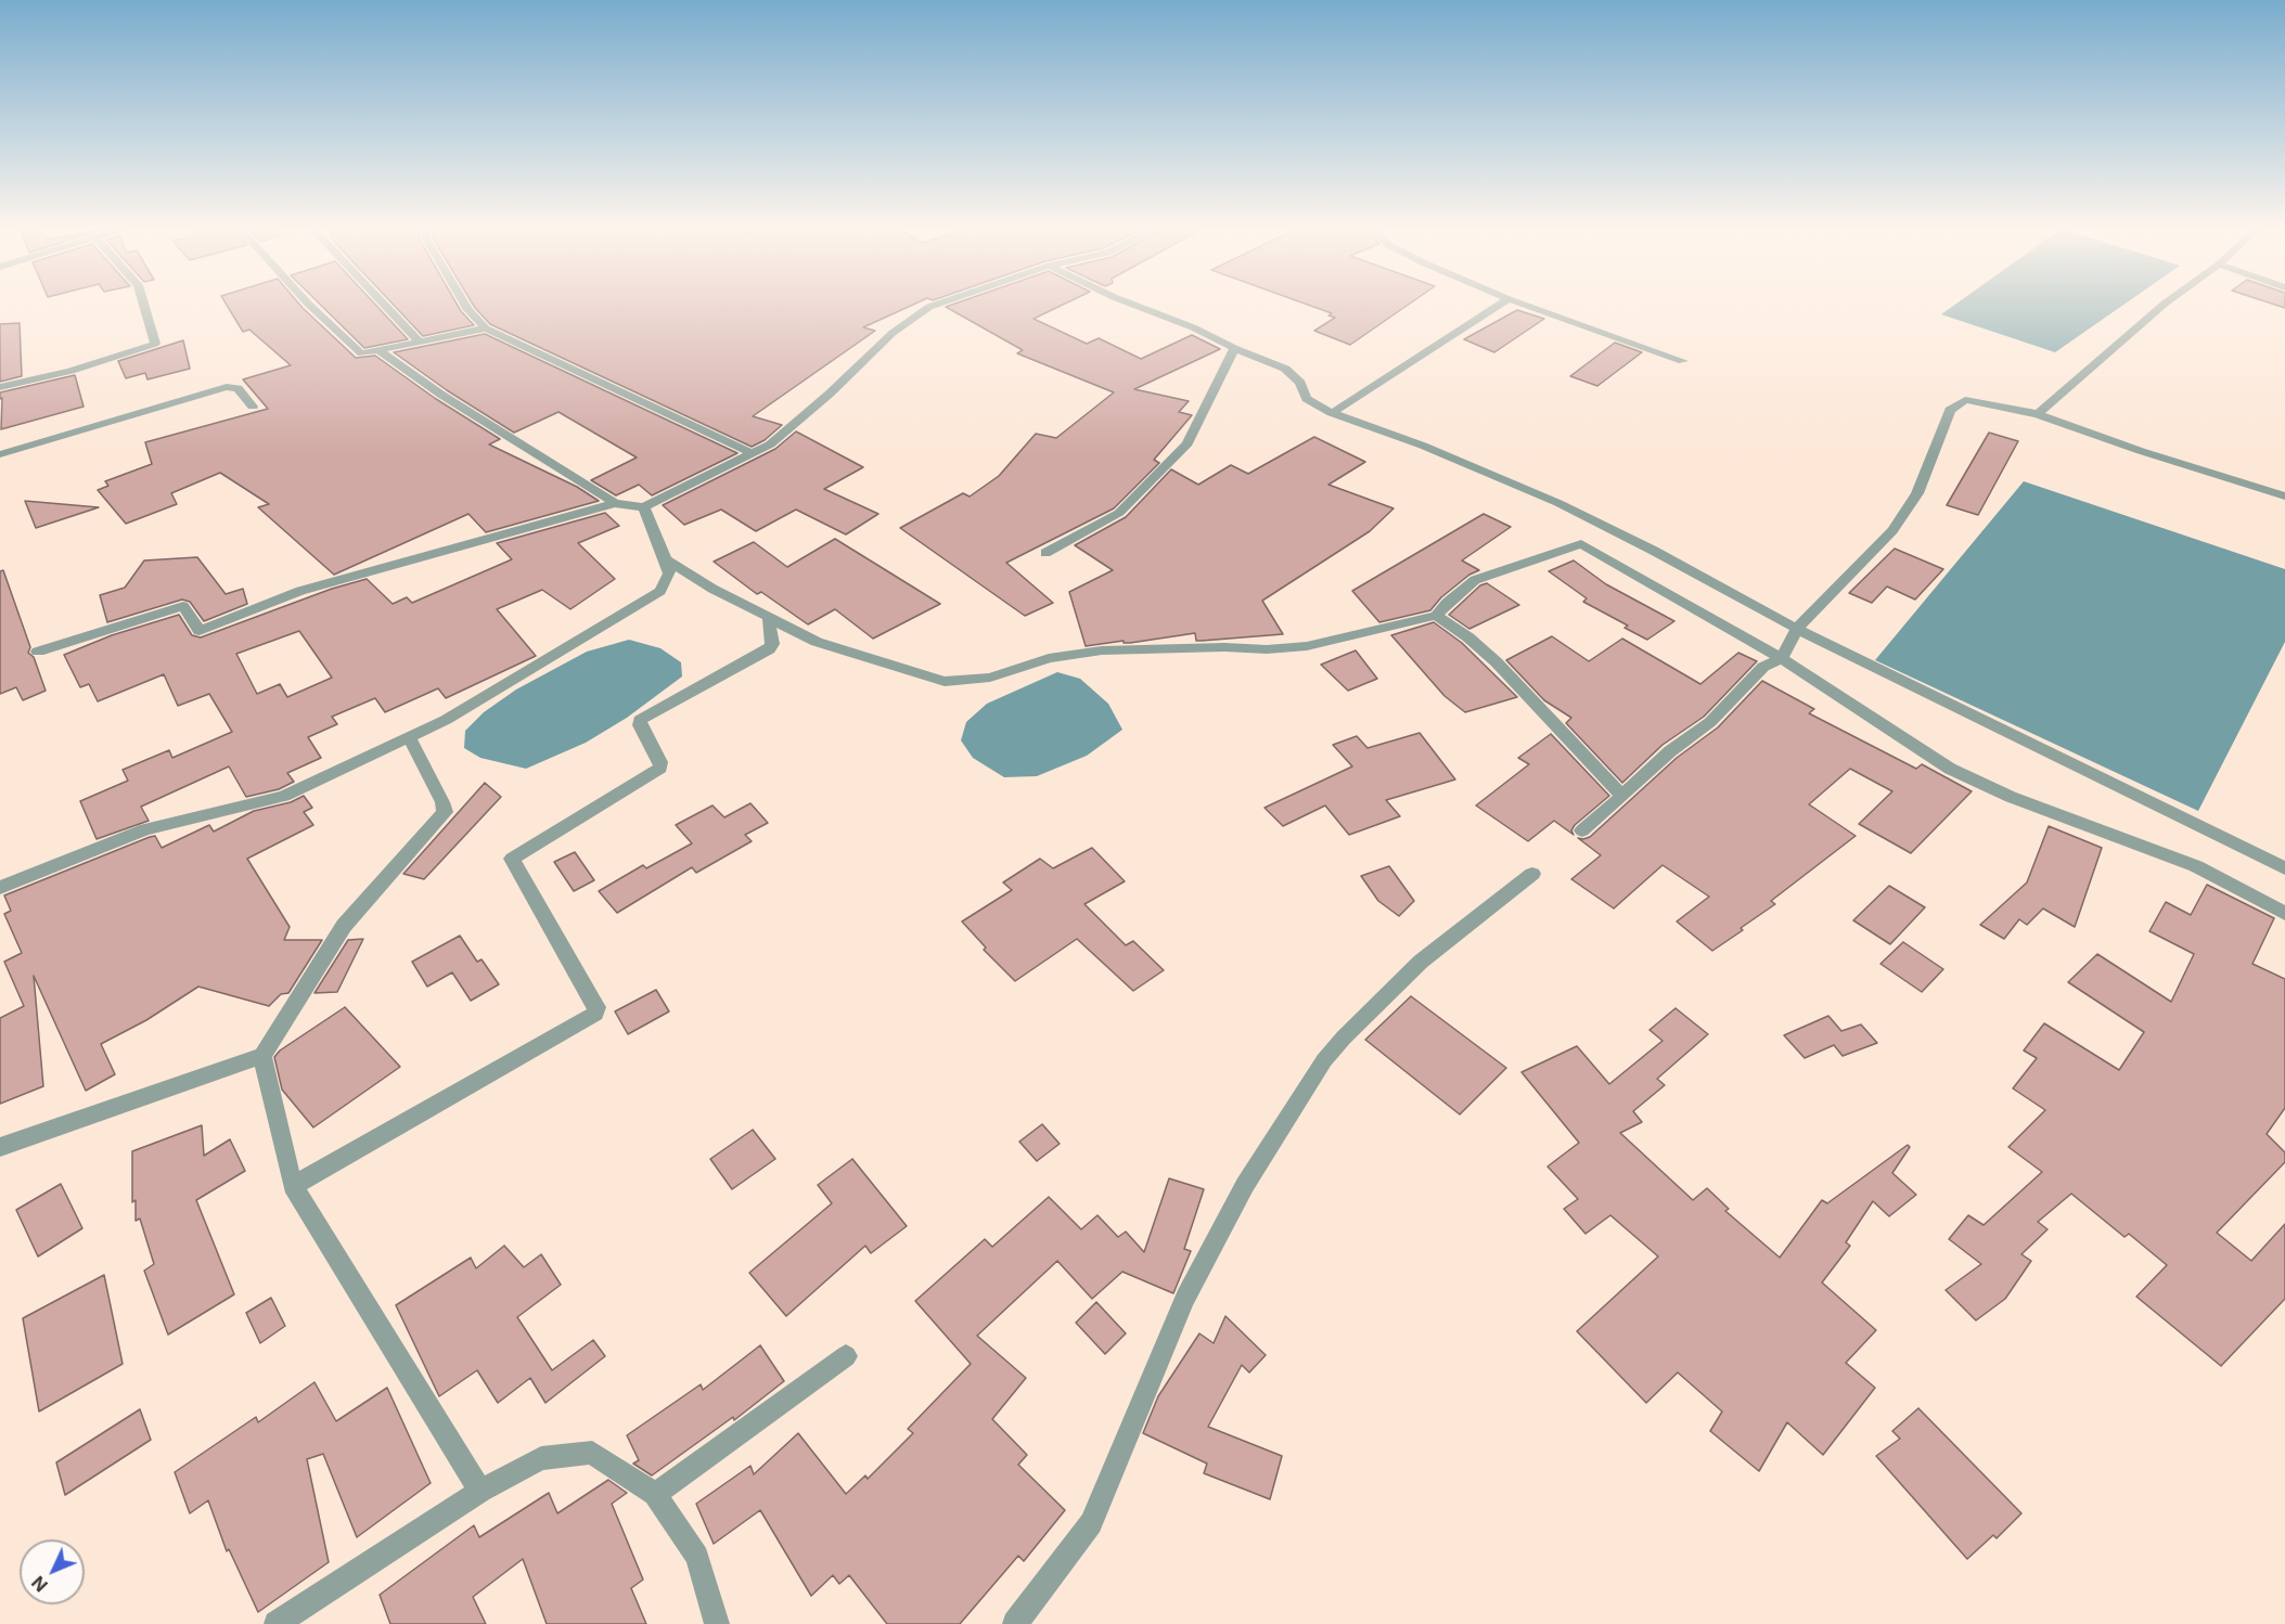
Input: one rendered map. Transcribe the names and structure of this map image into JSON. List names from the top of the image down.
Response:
{
  "north": "bottom left"
}
